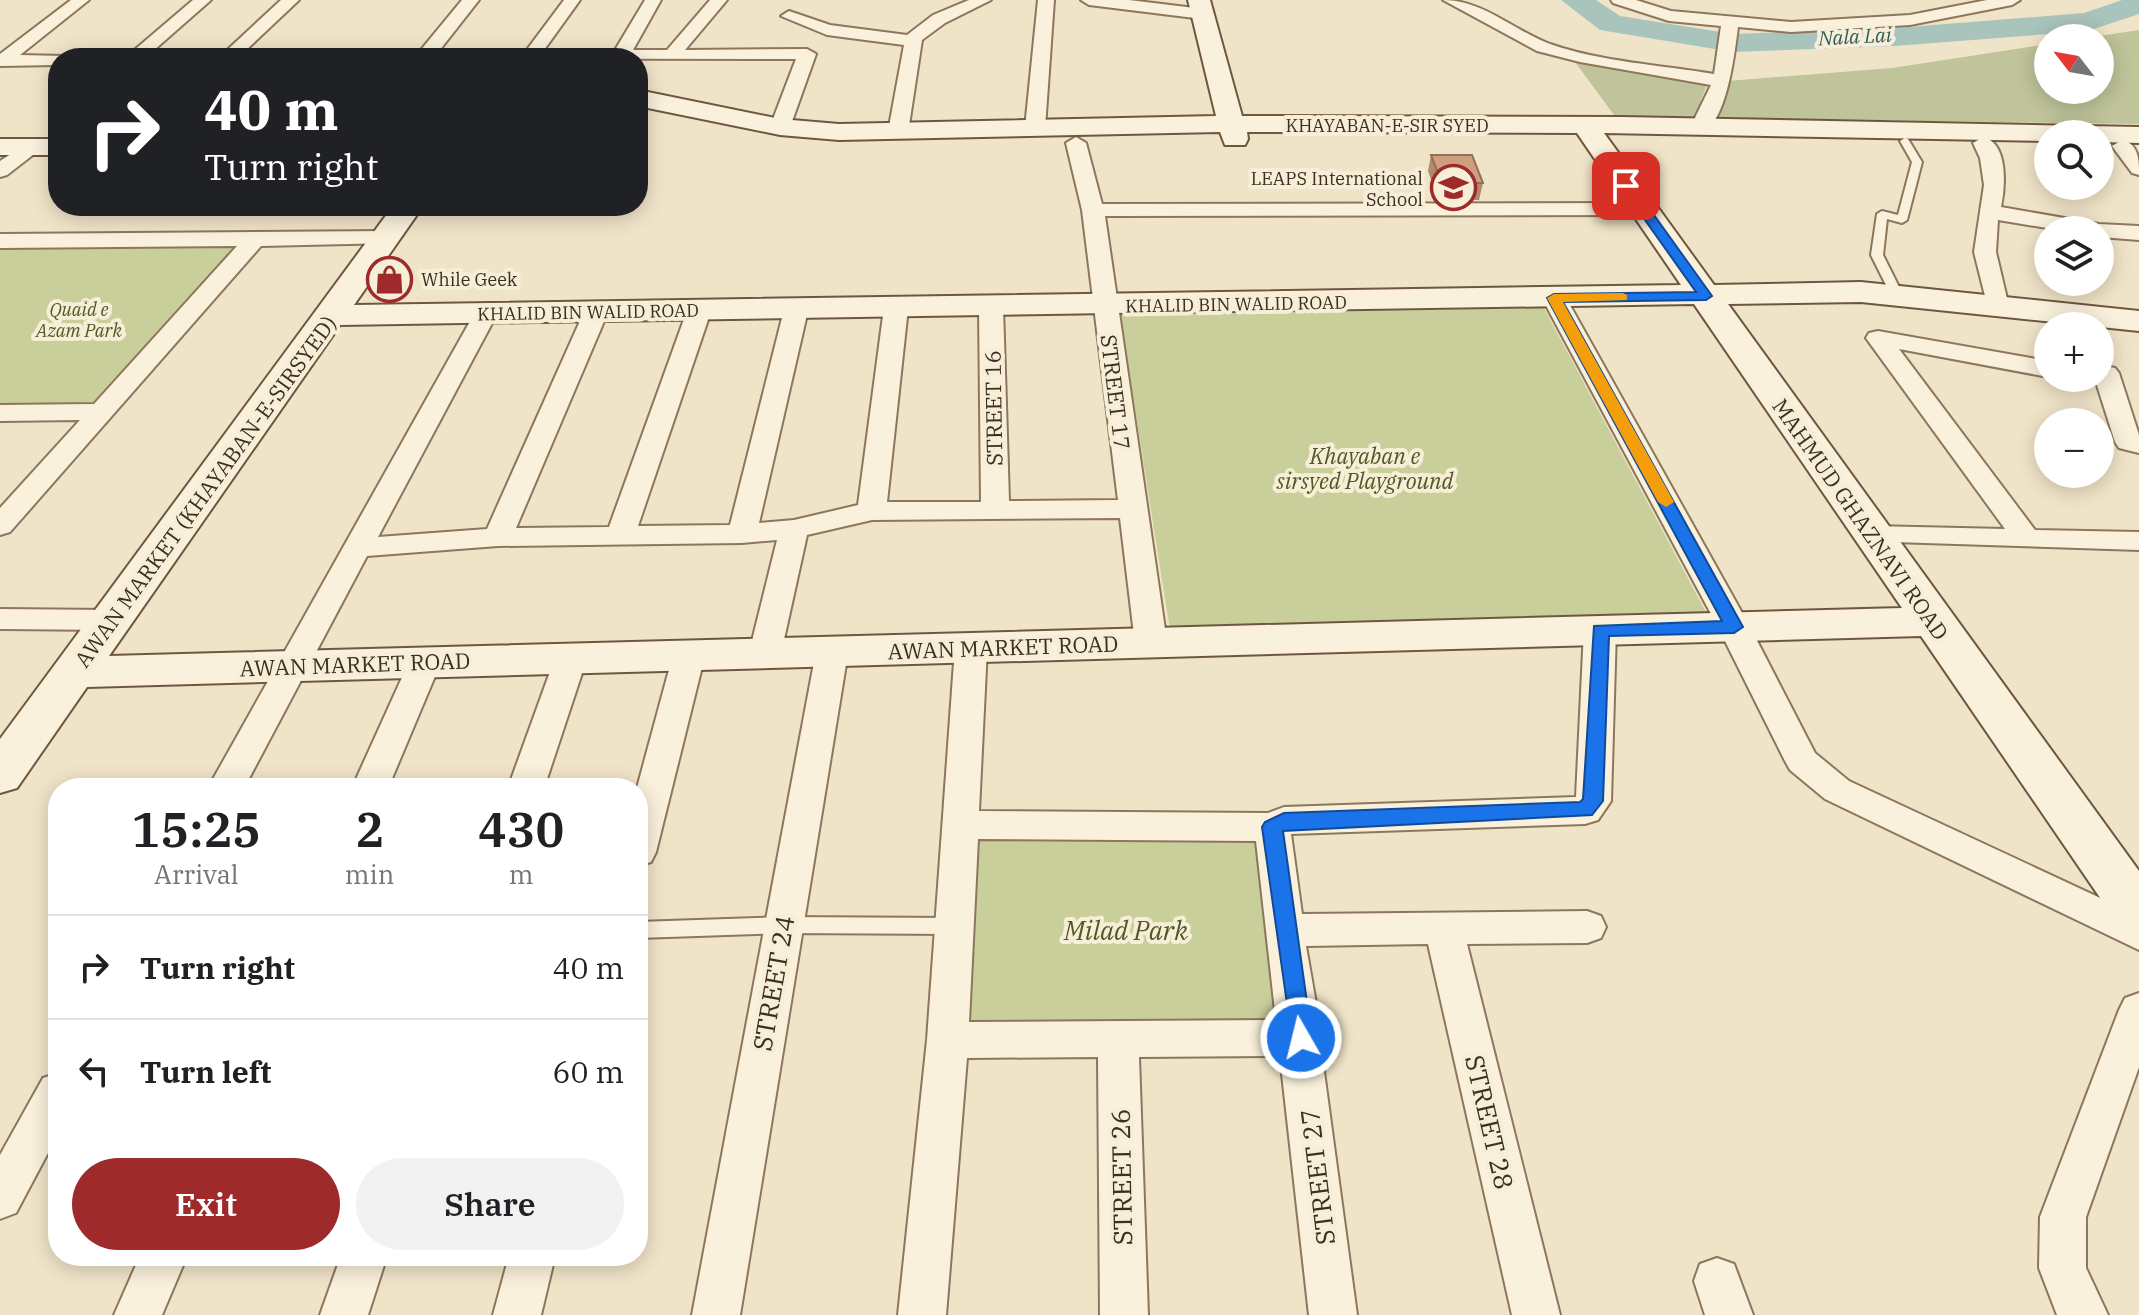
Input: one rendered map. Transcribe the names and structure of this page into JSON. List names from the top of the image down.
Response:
{
  "streets": {
    "street": [
      "KHAYABAN-E-SIR SYED",
      "KHALID BIN WALID ROAD",
      "STREET 17",
      "STREET 16",
      "AWAN MARKET (KHAYABAN-E-SIRSYED)",
      "MAHMUD GHAZNAVI ROAD",
      "AWAN MARKET ROAD",
      "STREET 24",
      "STREET 28",
      "STREET 26",
      "STREET 27"
    ]
  },
  "crossings": [
    ["KHAYABAN-E-SIR SYED", "STREET 17"],
    ["KHAYABAN-E-SIR SYED", "MAHMUD GHAZNAVI ROAD"],
    ["KHALID BIN WALID ROAD", "STREET 17"],
    ["KHALID BIN WALID ROAD", "STREET 16"],
    ["KHALID BIN WALID ROAD", "AWAN MARKET (KHAYABAN-E-SIRSYED)"],
    ["KHALID BIN WALID ROAD", "MAHMUD GHAZNAVI ROAD"],
    ["STREET 17", "AWAN MARKET ROAD"],
    ["AWAN MARKET (KHAYABAN-E-SIRSYED)", "AWAN MARKET ROAD"],
    ["MAHMUD GHAZNAVI ROAD", "AWAN MARKET ROAD"],
    ["AWAN MARKET ROAD", "STREET 24"]
  ],
  "water": ["Nala Lai"],
  "parks": ["Quaid e Azam Park", "Khayaban e sirsyed Playground", "Milad Park"],
  "places": {
    "school or university": ["LEAPS International School"],
    "shop": ["While Geek"]
  },
  "north": "top left",
  "page": {
    "map_buttons": ["+", "−"],
    "turn": ["40 m", "Turn right"],
    "eta": [
      "15:25",
      "Arrival",
      "2",
      "min",
      "430",
      "m"
    ],
    "list": [
      {
        "name": "Turn right",
        "value": "40 m"
      },
      {
        "name": "Turn left",
        "value": "60 m"
      }
    ],
    "buttons": ["Exit", "Share"]
  }
}
